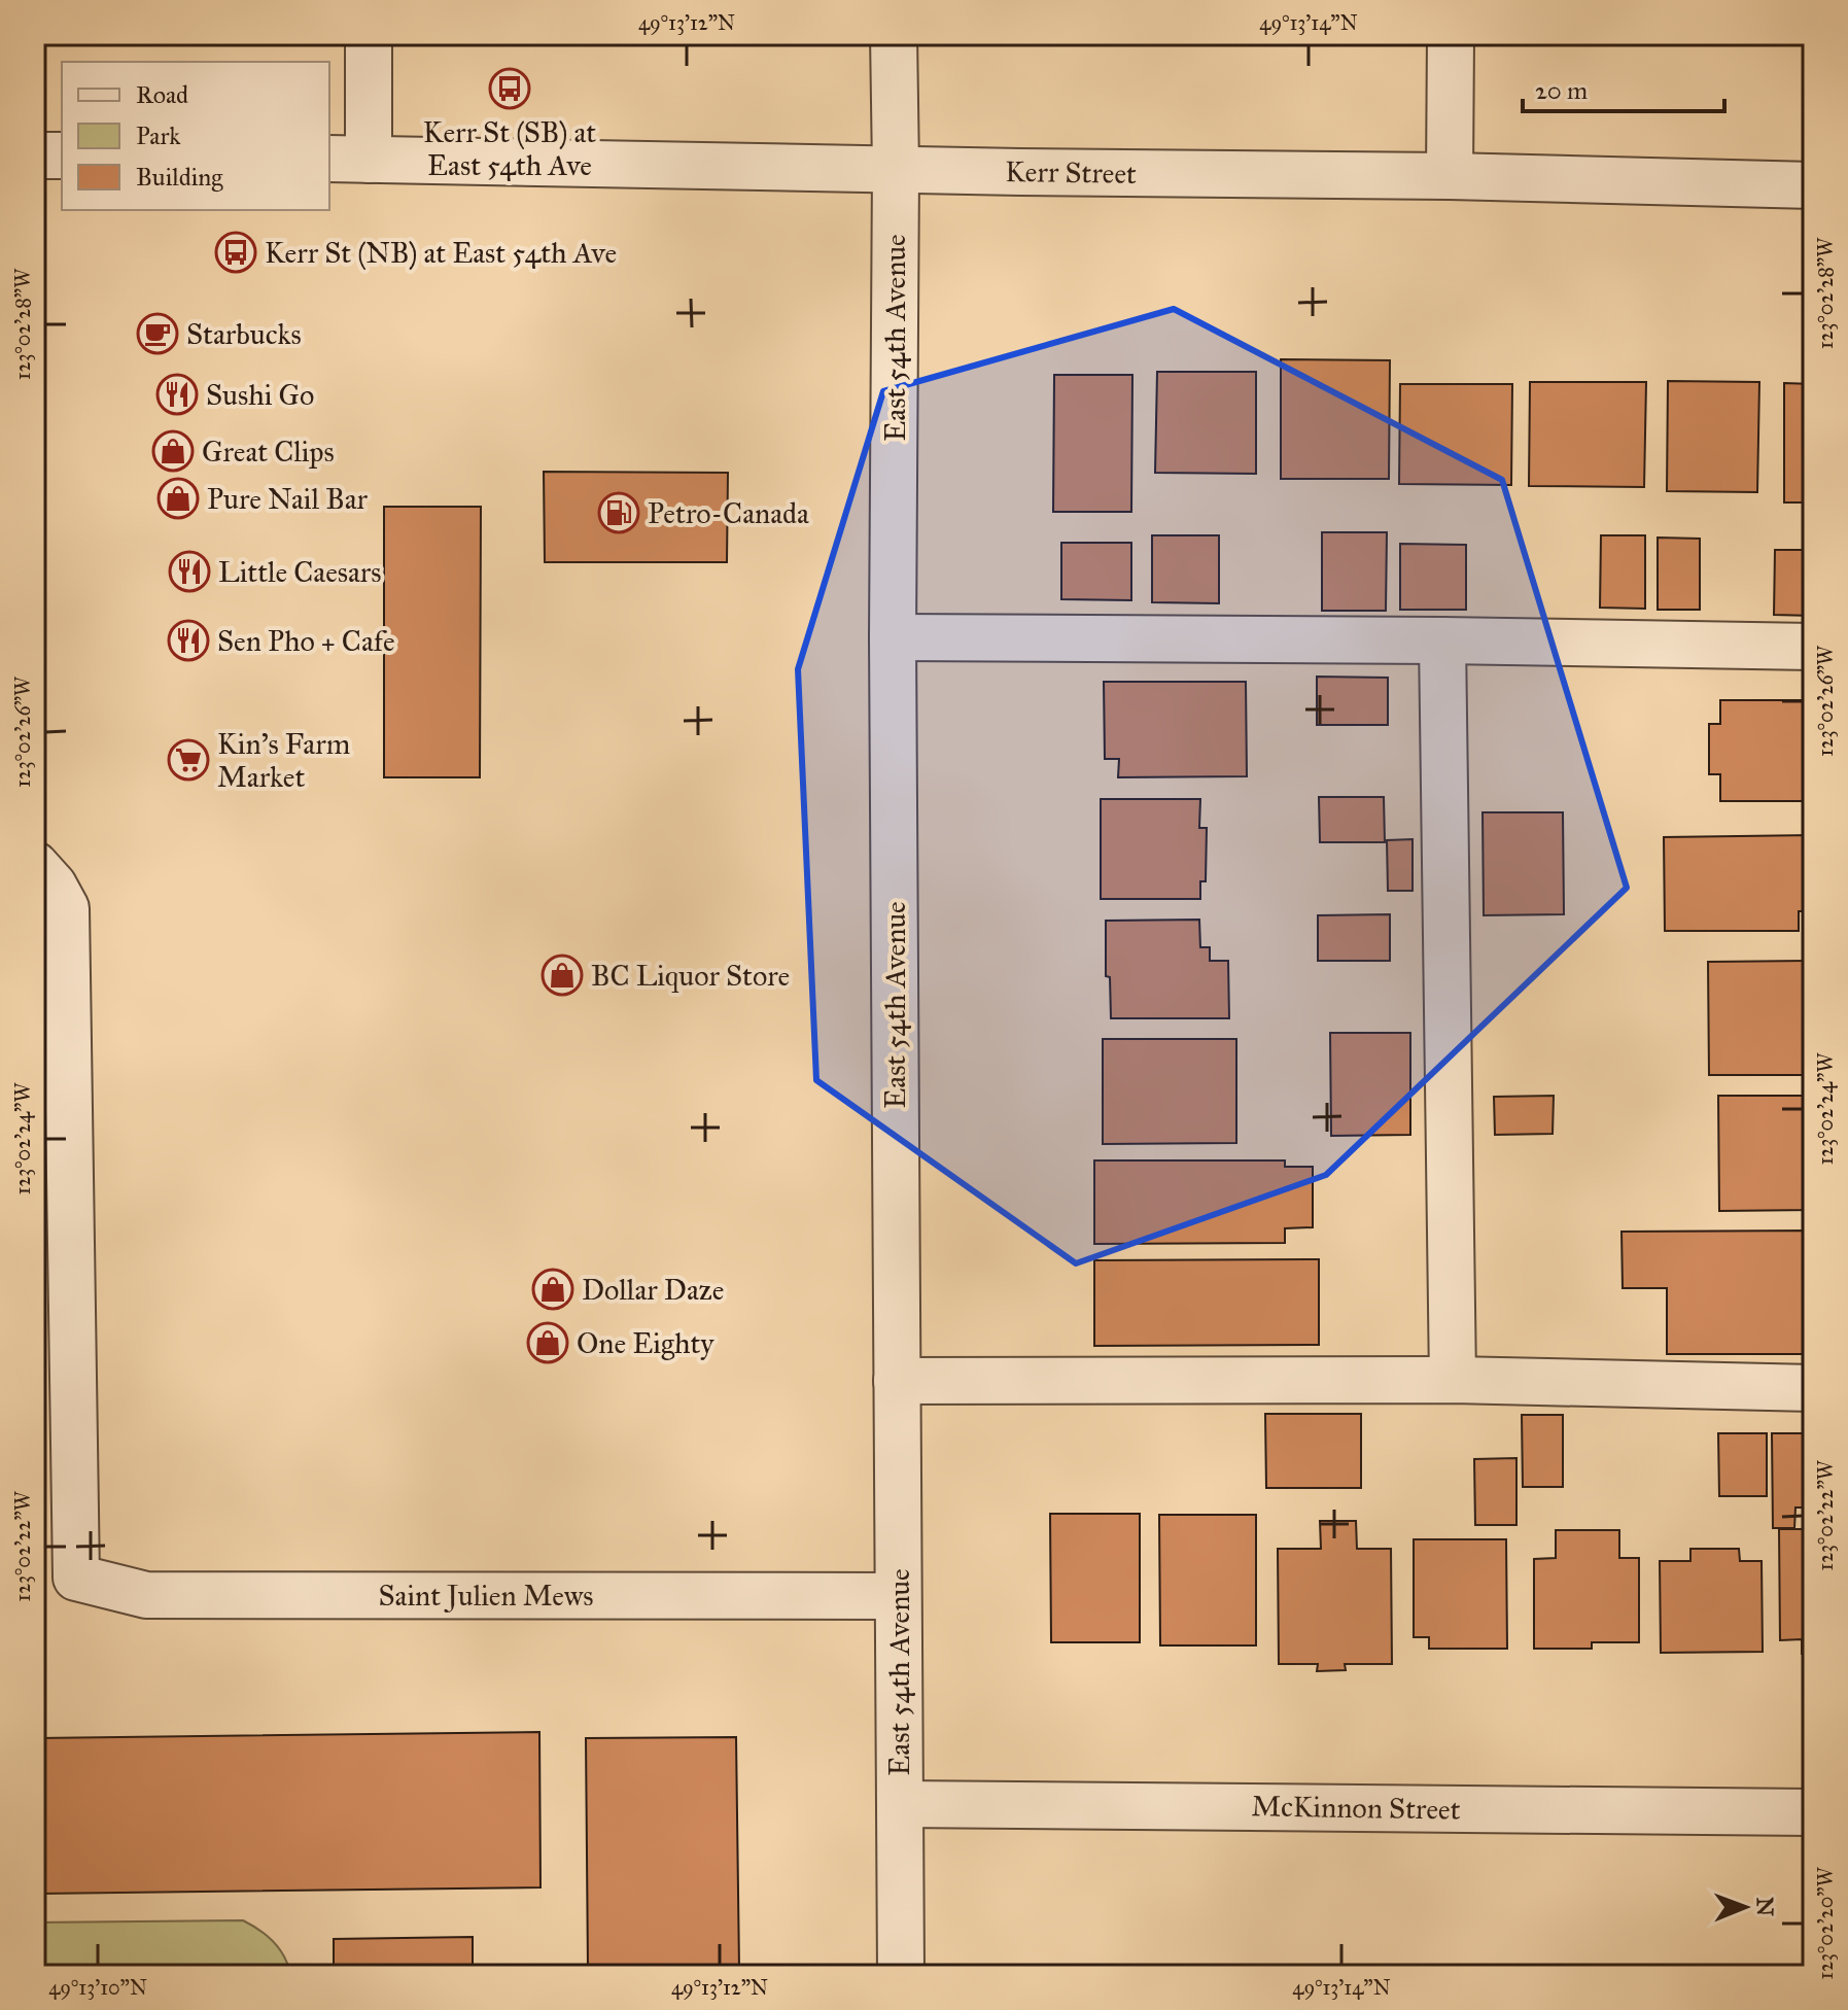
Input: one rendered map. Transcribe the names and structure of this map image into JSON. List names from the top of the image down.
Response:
{
  "streets": {
    "street": [
      "Kerr Street",
      "East 54th Avenue",
      "Saint Julien Mews",
      "McKinnon Street"
    ]
  },
  "crossings": [
    ["Kerr Street", "East 54th Avenue"],
    ["East 54th Avenue", "Saint Julien Mews"],
    ["East 54th Avenue", "McKinnon Street"]
  ],
  "places": {
    "bus stop": ["Kerr St (SB) at East 54th Ave", "Kerr St (NB) at East 54th Ave"],
    "cafe": ["Starbucks"],
    "restaurant": ["Sushi Go", "Little Caesars", "Sen Pho + Cafe"],
    "shop": [
      "Great Clips",
      "Pure Nail Bar",
      "BC Liquor Store",
      "Dollar Daze",
      "One Eighty"
    ],
    "fuel station": ["Petro-Canada"],
    "supermarket": ["Kin's Farm Market"]
  },
  "legend": ["Road", "Park", "Building"],
  "scale_bar": "20 m",
  "north": "right",
  "coordinates": [
    "49°13'12\"N",
    "49°13'14\"N",
    "123°02'28\"W",
    "123°02'26\"W",
    "123°02'24\"W",
    "123°02'22\"W",
    "123°02'20\"W",
    "49°13'10\"N"
  ]
}
